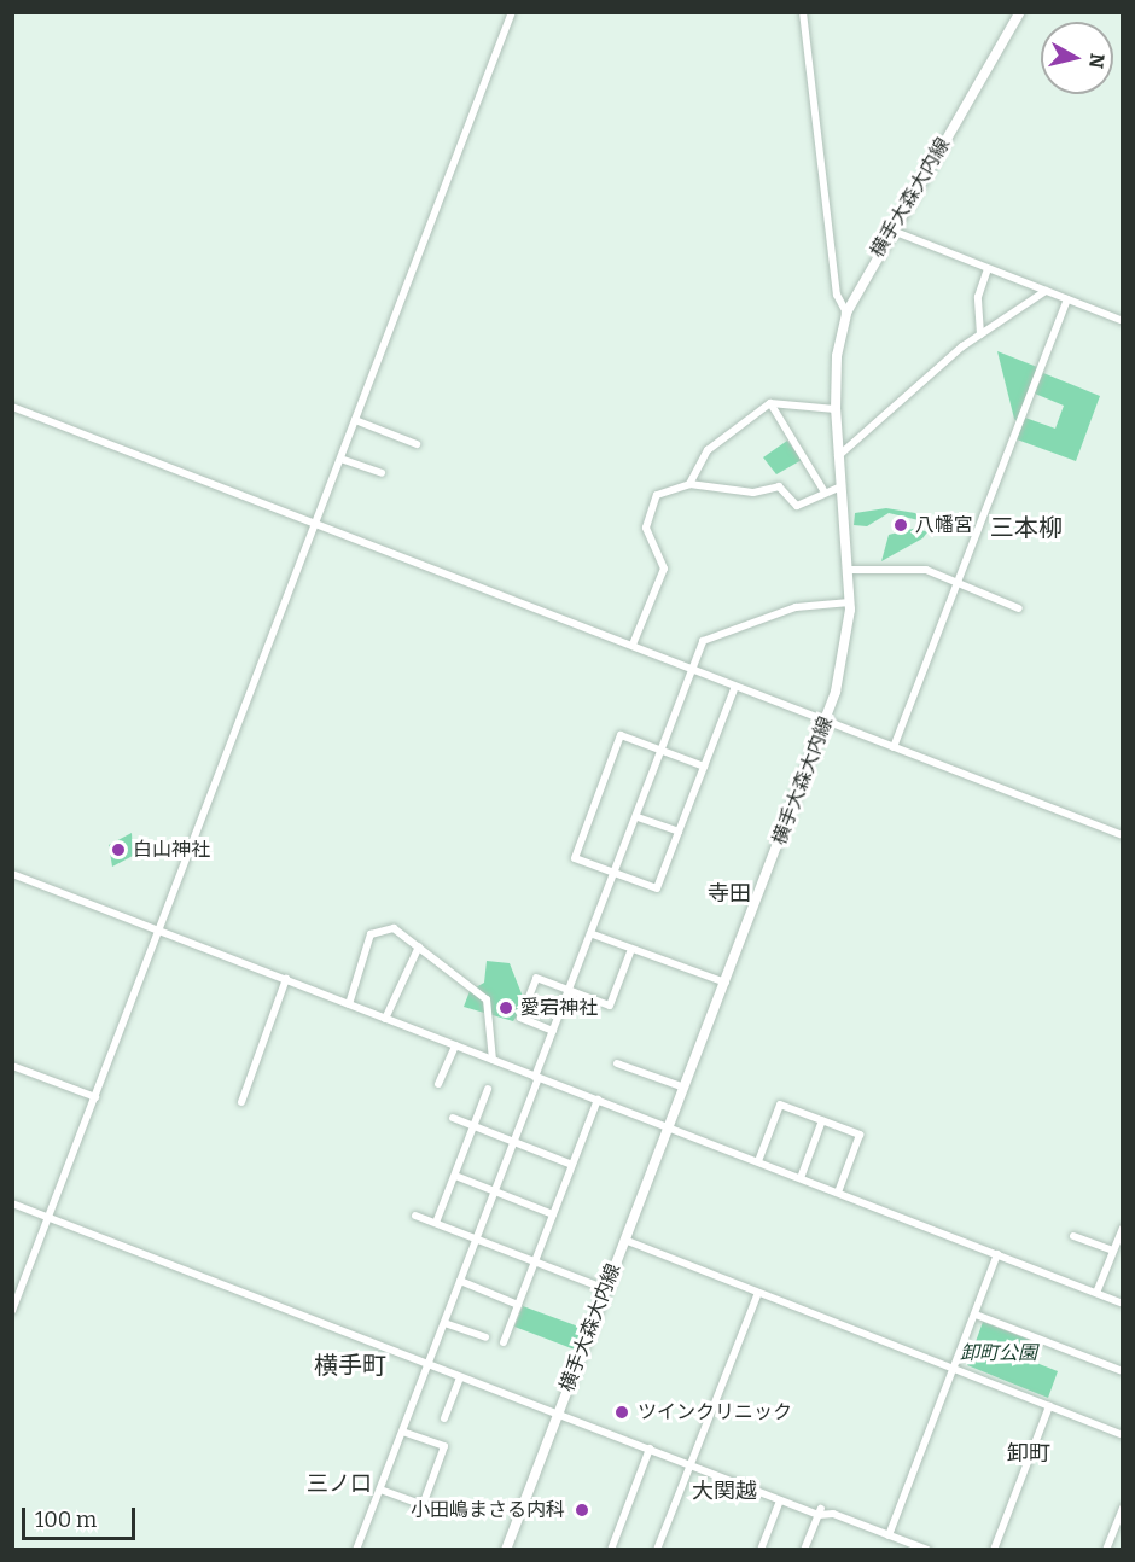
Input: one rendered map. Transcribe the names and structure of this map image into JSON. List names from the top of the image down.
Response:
{
  "streets": {
    "main road": ["横手大森大内線"]
  },
  "districts": [
    "三本柳",
    "寺田",
    "横手町",
    "卸町",
    "三ノ口",
    "大関越"
  ],
  "parks": ["卸町公園"],
  "places": [
    "八幡宮",
    "白山神社",
    "愛宕神社",
    "ツインクリニック",
    "小田嶋まさる内科"
  ],
  "scale_bar": "100 m",
  "north": "right"
}
